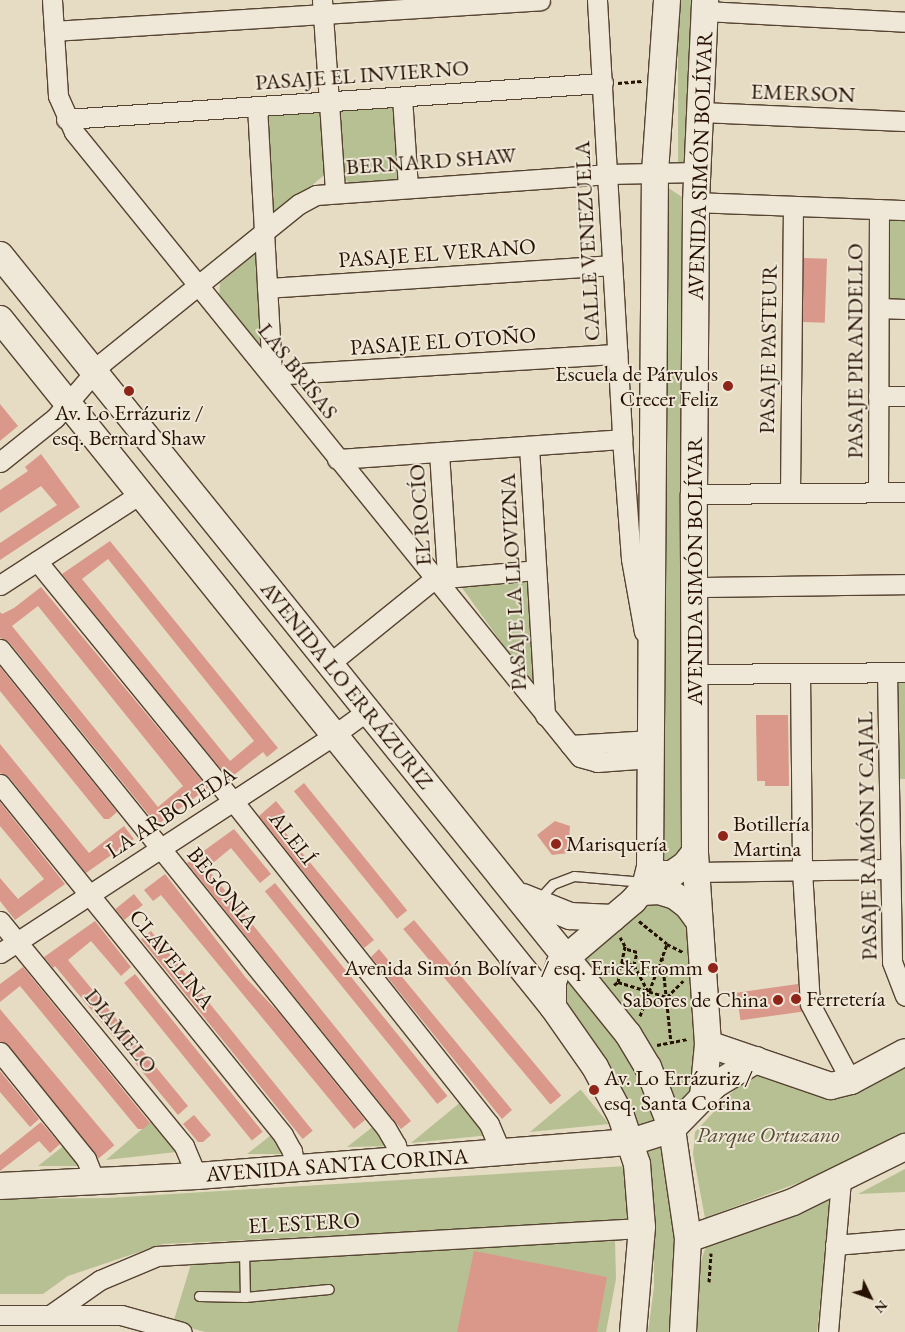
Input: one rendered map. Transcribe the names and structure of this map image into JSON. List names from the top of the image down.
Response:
{
  "streets": {
    "main road": ["AVENIDA SIMÓN BOLÍVAR", "AVENIDA LO ERRÁZURIZ", "AVENIDA SANTA CORINA"],
    "street": [
      "PASAJE EL INVIERNO",
      "EMERSON",
      "BERNARD SHAW",
      "CALLE VENEZUELA",
      "PASAJE EL VERANO",
      "PASAJE EL OTOÑO",
      "PASAJE PASTEUR",
      "PASAJE PIRANDELLO",
      "LAS BRISAS",
      "EL ROCÍO",
      "PASAJE LA LLOVIZNA",
      "LA ARBOLEDA",
      "PASAJE RAMÓN Y CAJAL",
      "ALELÍ",
      "BEGONIA",
      "CLAVELINA",
      "DIAMELO",
      "EL ESTERO"
    ]
  },
  "crossings": [
    ["PASAJE EL INVIERNO", "CALLE VENEZUELA"],
    ["PASAJE EL INVIERNO", "LAS BRISAS"],
    ["EMERSON", "AVENIDA SIMÓN BOLÍVAR"],
    ["BERNARD SHAW", "AVENIDA SIMÓN BOLÍVAR"],
    ["BERNARD SHAW", "CALLE VENEZUELA"],
    ["BERNARD SHAW", "LAS BRISAS"],
    ["AVENIDA SIMÓN BOLÍVAR", "CALLE VENEZUELA"],
    ["AVENIDA SIMÓN BOLÍVAR", "LAS BRISAS"],
    ["CALLE VENEZUELA", "PASAJE EL VERANO"],
    ["CALLE VENEZUELA", "PASAJE EL OTOÑO"],
    ["PASAJE EL OTOÑO", "LAS BRISAS"],
    ["LAS BRISAS", "EL ROCÍO"],
    ["LAS BRISAS", "PASAJE LA LLOVIZNA"],
    ["AVENIDA LO ERRÁZURIZ", "LA ARBOLEDA"],
    ["AVENIDA LO ERRÁZURIZ", "AVENIDA SANTA CORINA"],
    ["LA ARBOLEDA", "ALELÍ"],
    ["LA ARBOLEDA", "BEGONIA"],
    ["LA ARBOLEDA", "CLAVELINA"],
    ["LA ARBOLEDA", "DIAMELO"],
    ["ALELÍ", "AVENIDA SANTA CORINA"],
    ["BEGONIA", "AVENIDA SANTA CORINA"],
    ["CLAVELINA", "AVENIDA SANTA CORINA"],
    ["DIAMELO", "AVENIDA SANTA CORINA"]
  ],
  "parks": ["Parque Ortuzano"],
  "places": [
    "Escuela de Párvulos Crecer Feliz",
    "Av. Lo Errázuriz / esq. Bernard Shaw",
    "Botillería Martina",
    "Marisquería",
    "Avenida Simón Bolívar / esq. Erick Fromm",
    "Ferretería",
    "Sabores de China",
    "Av. Lo Errázuriz / esq. Santa Corina"
  ],
  "north": "bottom right"
}
